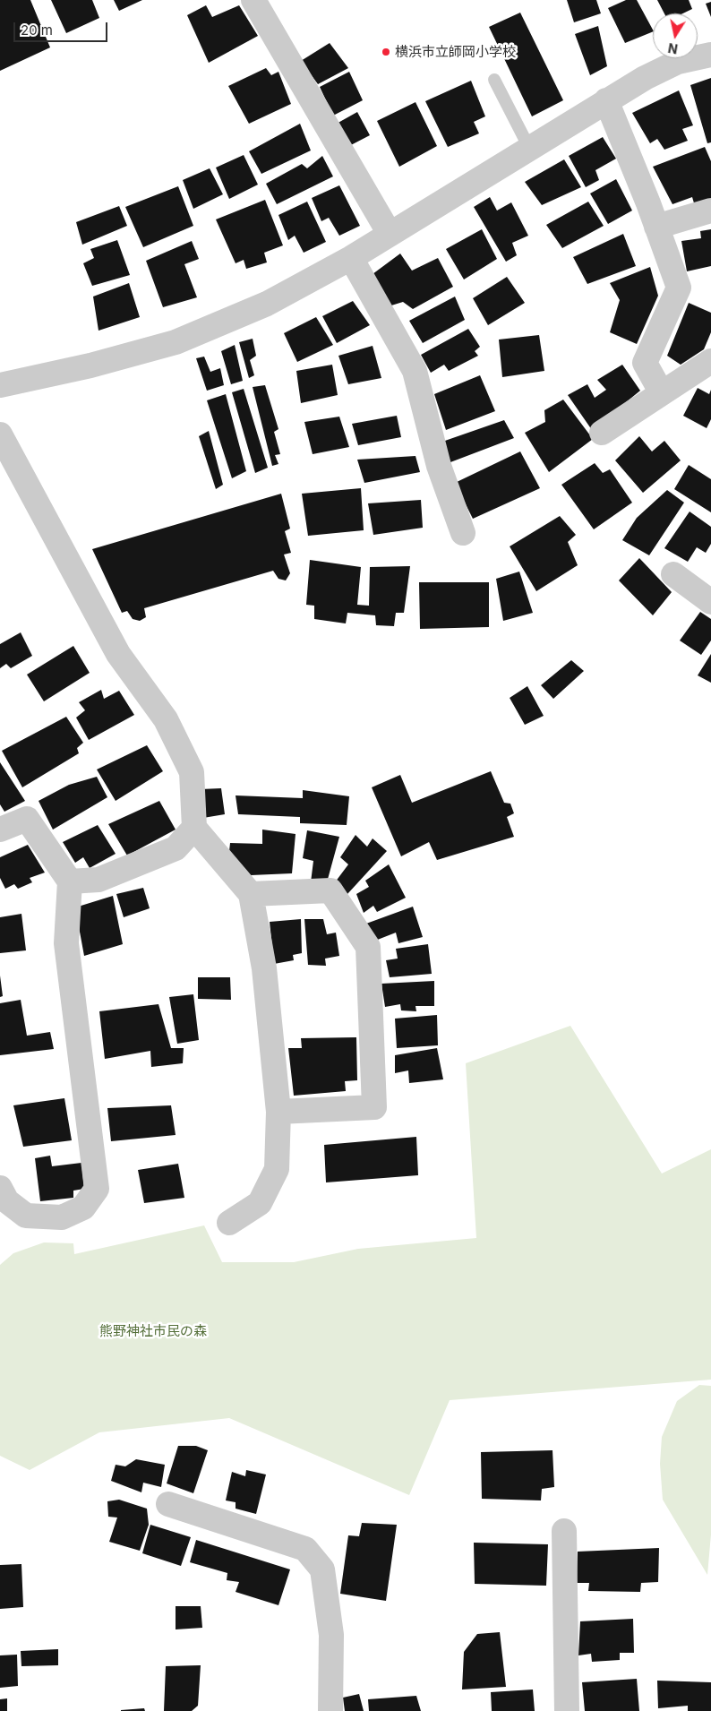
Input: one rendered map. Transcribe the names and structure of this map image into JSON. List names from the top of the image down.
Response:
{
  "parks": ["熊野神社市民の森"],
  "places": ["横浜市立師岡小学校"],
  "scale_bar": "20 m",
  "north": "bottom"
}
